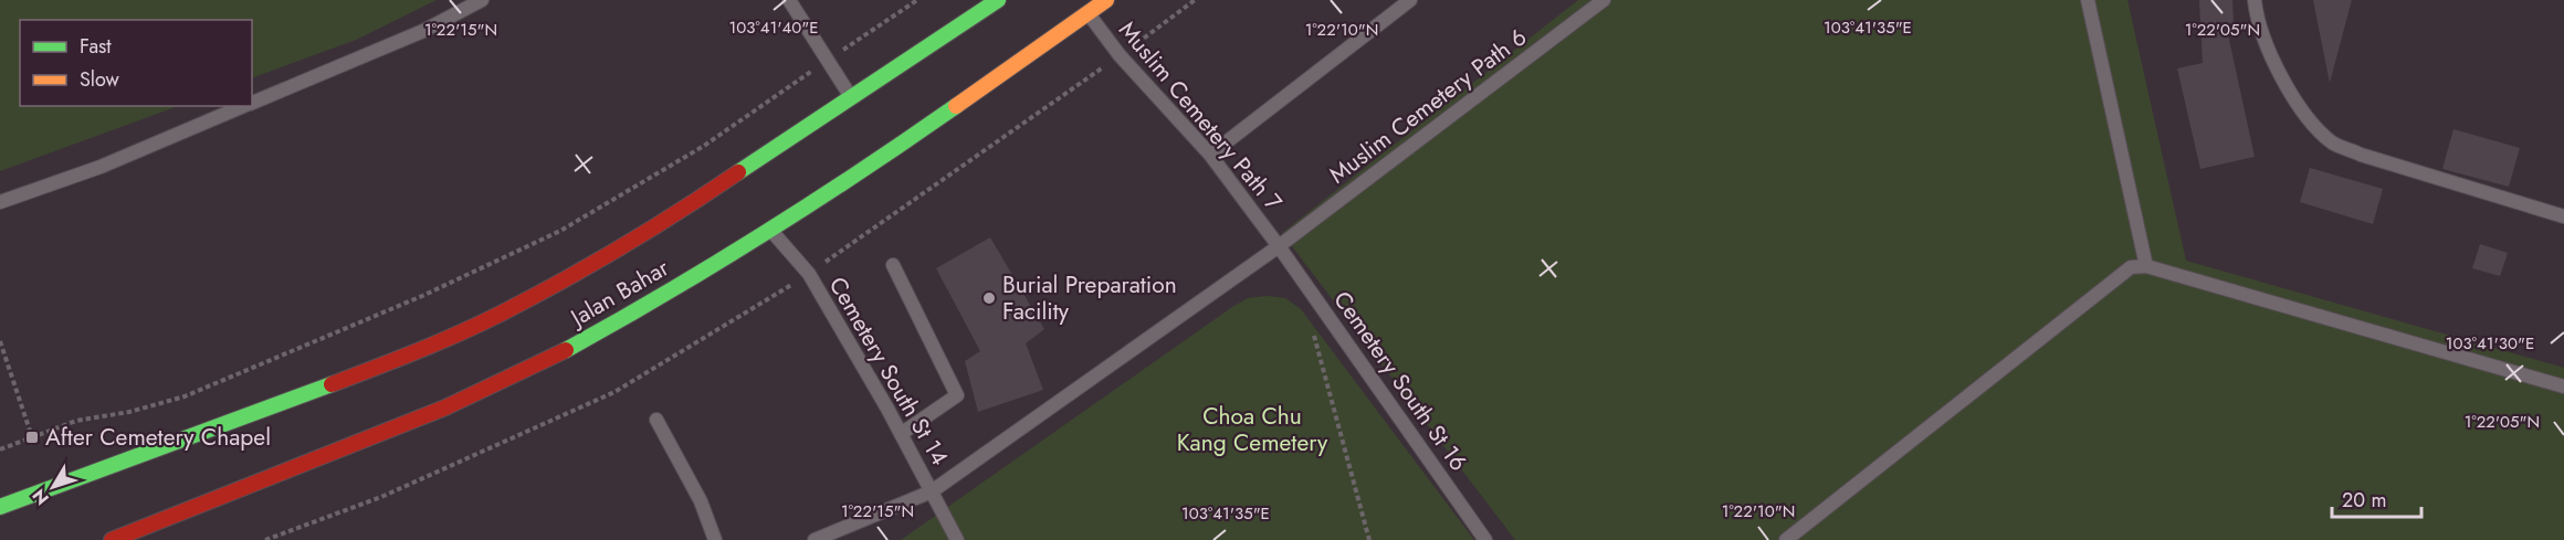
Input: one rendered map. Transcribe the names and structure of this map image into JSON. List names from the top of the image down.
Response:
{
  "streets": {
    "main road": ["Jalan Bahar"],
    "lane": [
      "Muslim Cemetery Path 6",
      "Muslim Cemetery Path 7",
      "Cemetery South St 14",
      "Cemetery South St 16"
    ]
  },
  "crossings": [
    ["Muslim Cemetery Path 6", "Muslim Cemetery Path 7"],
    ["Muslim Cemetery Path 6", "Cemetery South St 14"],
    ["Muslim Cemetery Path 6", "Cemetery South St 16"],
    ["Muslim Cemetery Path 7", "Jalan Bahar"],
    ["Muslim Cemetery Path 7", "Cemetery South St 16"],
    ["Jalan Bahar", "Cemetery South St 14"]
  ],
  "parks": ["Choa Chu Kang Cemetery"],
  "places": {
    "other": ["Burial Preparation Facility"],
    "transit": ["After Cemetery Chapel"]
  },
  "legend": ["Fast", "Slow"],
  "scale_bar": "20 m",
  "north": "bottom left",
  "coordinates": [
    "103°41'40\"E",
    "103°41'35\"E",
    "1°22'15\"N",
    "1°22'10\"N",
    "1°22'05\"N",
    "103°41'30\"E"
  ]
}
